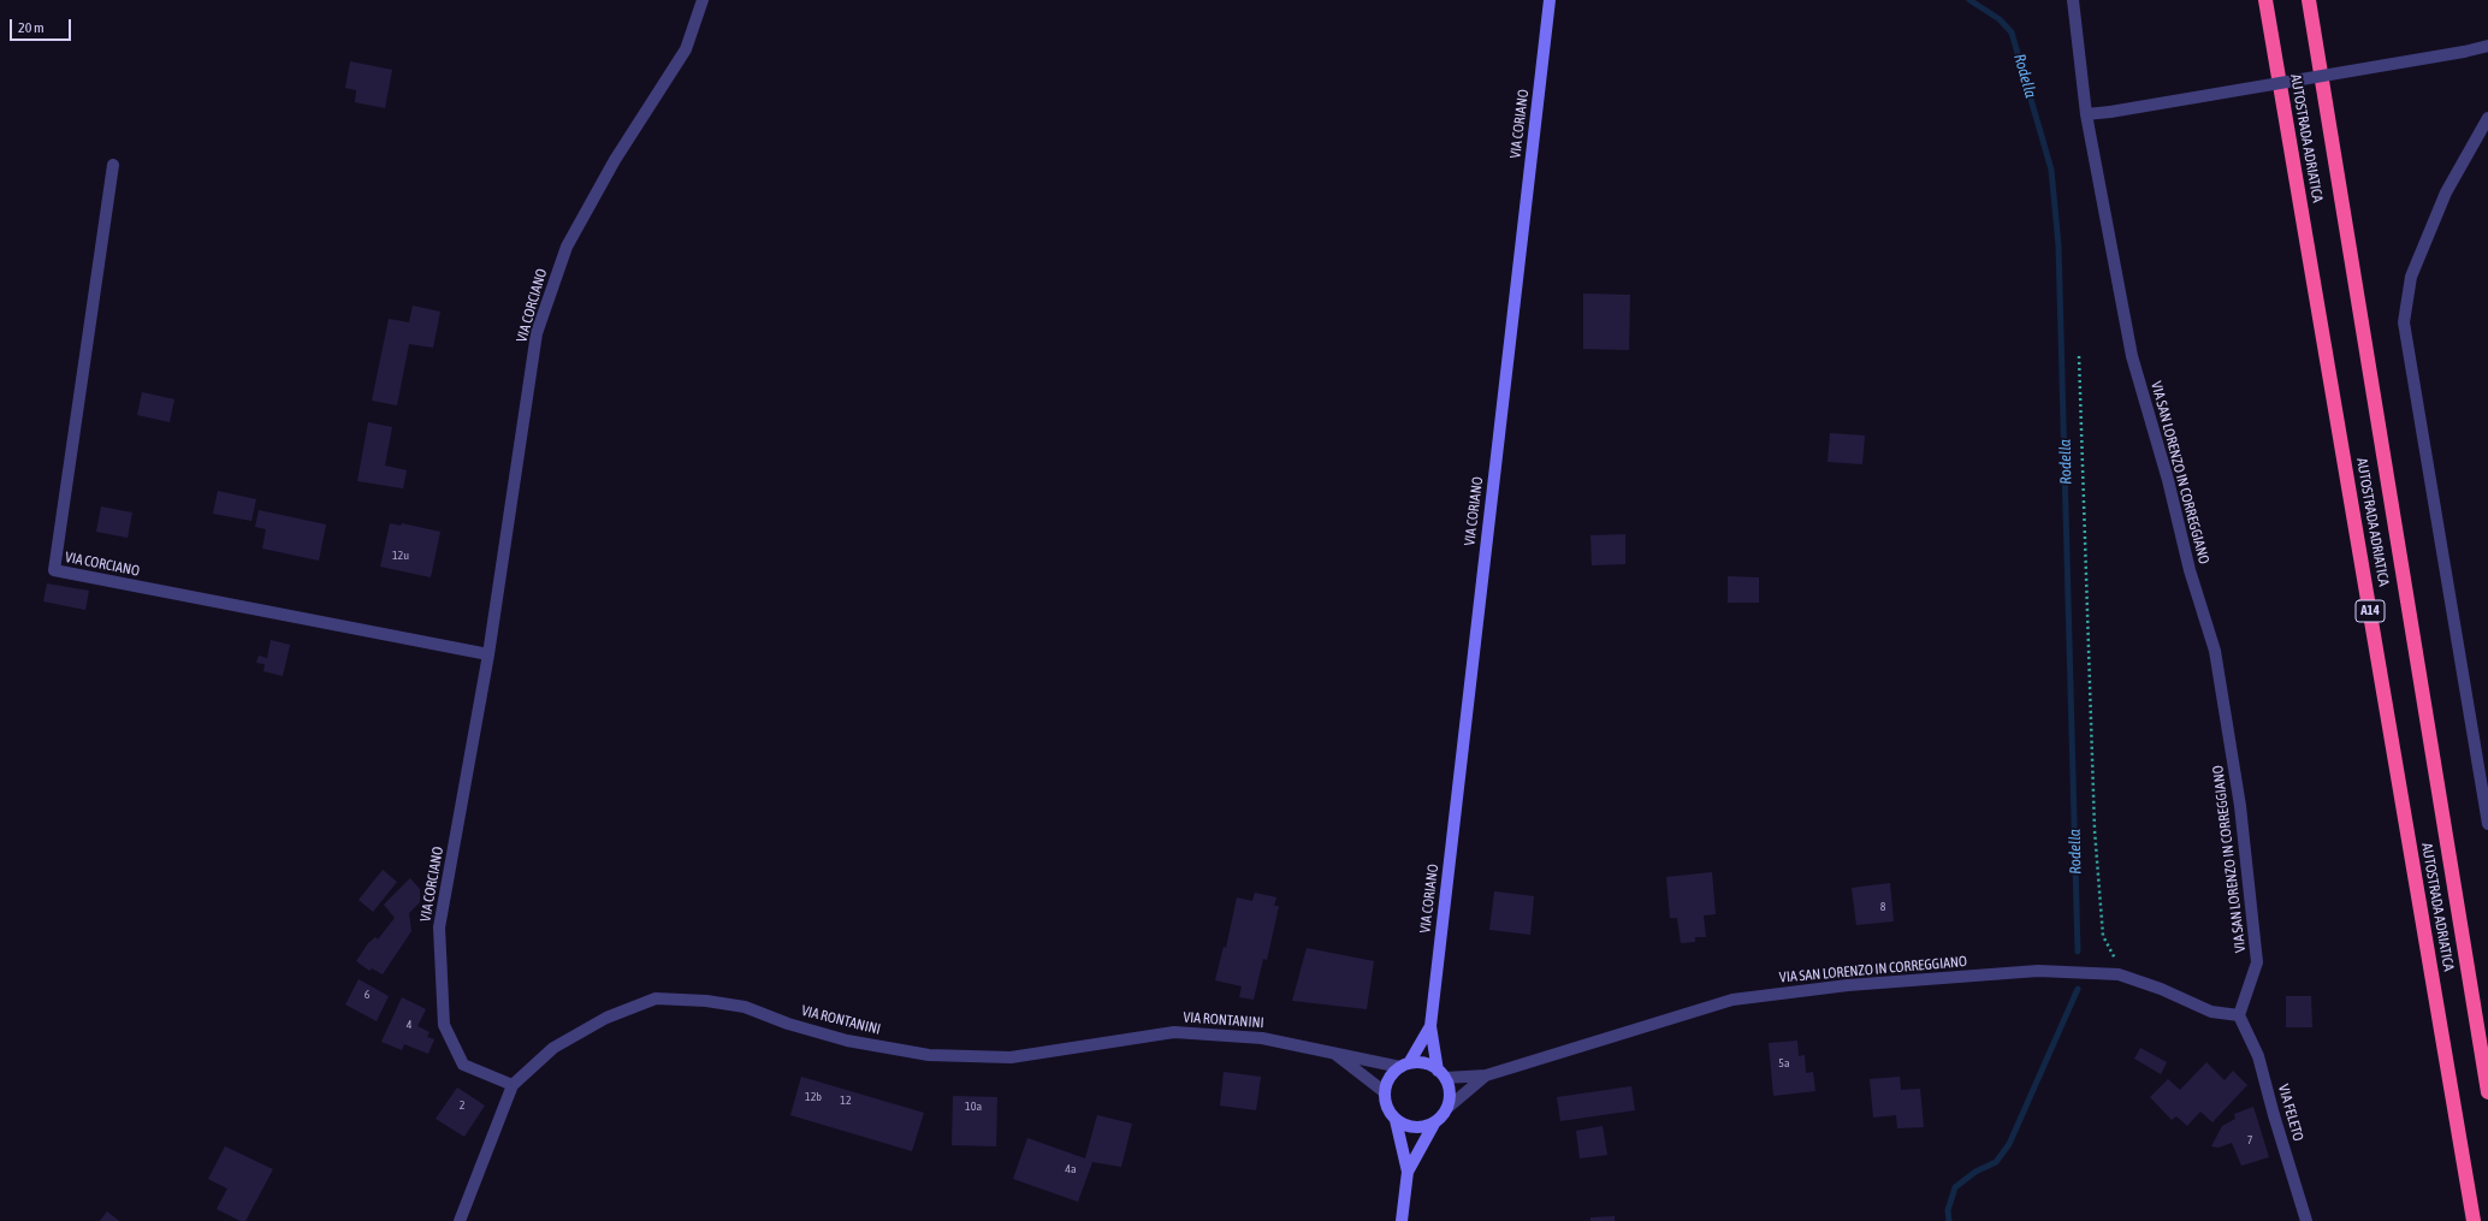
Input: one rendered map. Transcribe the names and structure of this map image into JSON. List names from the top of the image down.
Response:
{
  "streets": {
    "highway": ["AUTOSTRADA ADRIATICA", "A14"],
    "main road": ["VIA CORIANO"],
    "street": [
      "VIA CORCIANO",
      "VIA SAN LORENZO IN CORREGGIANO",
      "VIA RONTANINI",
      "VIA FELETO"
    ]
  },
  "crossings": [
    ["VIA CORIANO", "VIA SAN LORENZO IN CORREGGIANO"],
    ["VIA CORIANO", "VIA RONTANINI"],
    ["VIA CORCIANO", "VIA RONTANINI"],
    ["VIA SAN LORENZO IN CORREGGIANO", "VIA RONTANINI"],
    ["VIA SAN LORENZO IN CORREGGIANO", "VIA FELETO"]
  ],
  "water": ["Rodella"],
  "house_numbers": [
    "12u",
    "8",
    "6",
    "4",
    "5a",
    "12b",
    "12",
    "2",
    "10a",
    "7",
    "4a"
  ],
  "scale_bar": "20 m"
}
